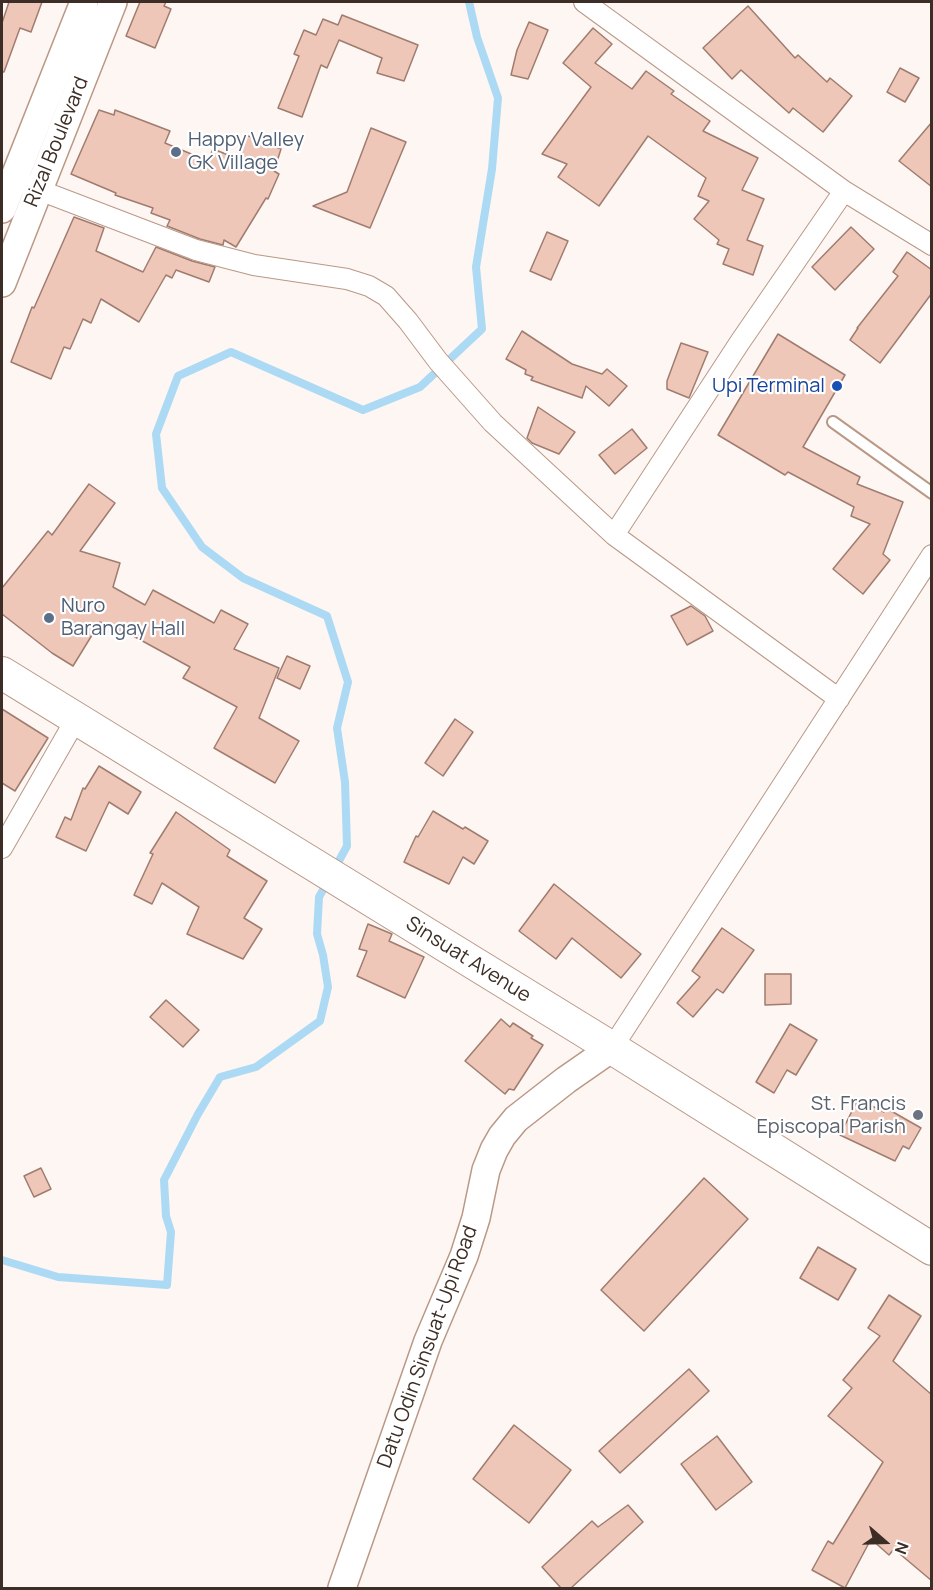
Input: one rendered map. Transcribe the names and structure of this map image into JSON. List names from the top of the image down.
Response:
{
  "streets": {
    "main road": ["Rizal Boulevard", "Sinsuat Avenue", "Datu Odin Sinsuat-Upi Road"]
  },
  "crossings": [
    ["Sinsuat Avenue", "Datu Odin Sinsuat-Upi Road"]
  ],
  "places": [
    "Happy Valley GK Village",
    "Upi Terminal",
    "Nuro Barangay Hall",
    "St. Francis Episcopal Parish"
  ],
  "north": "right"
}
